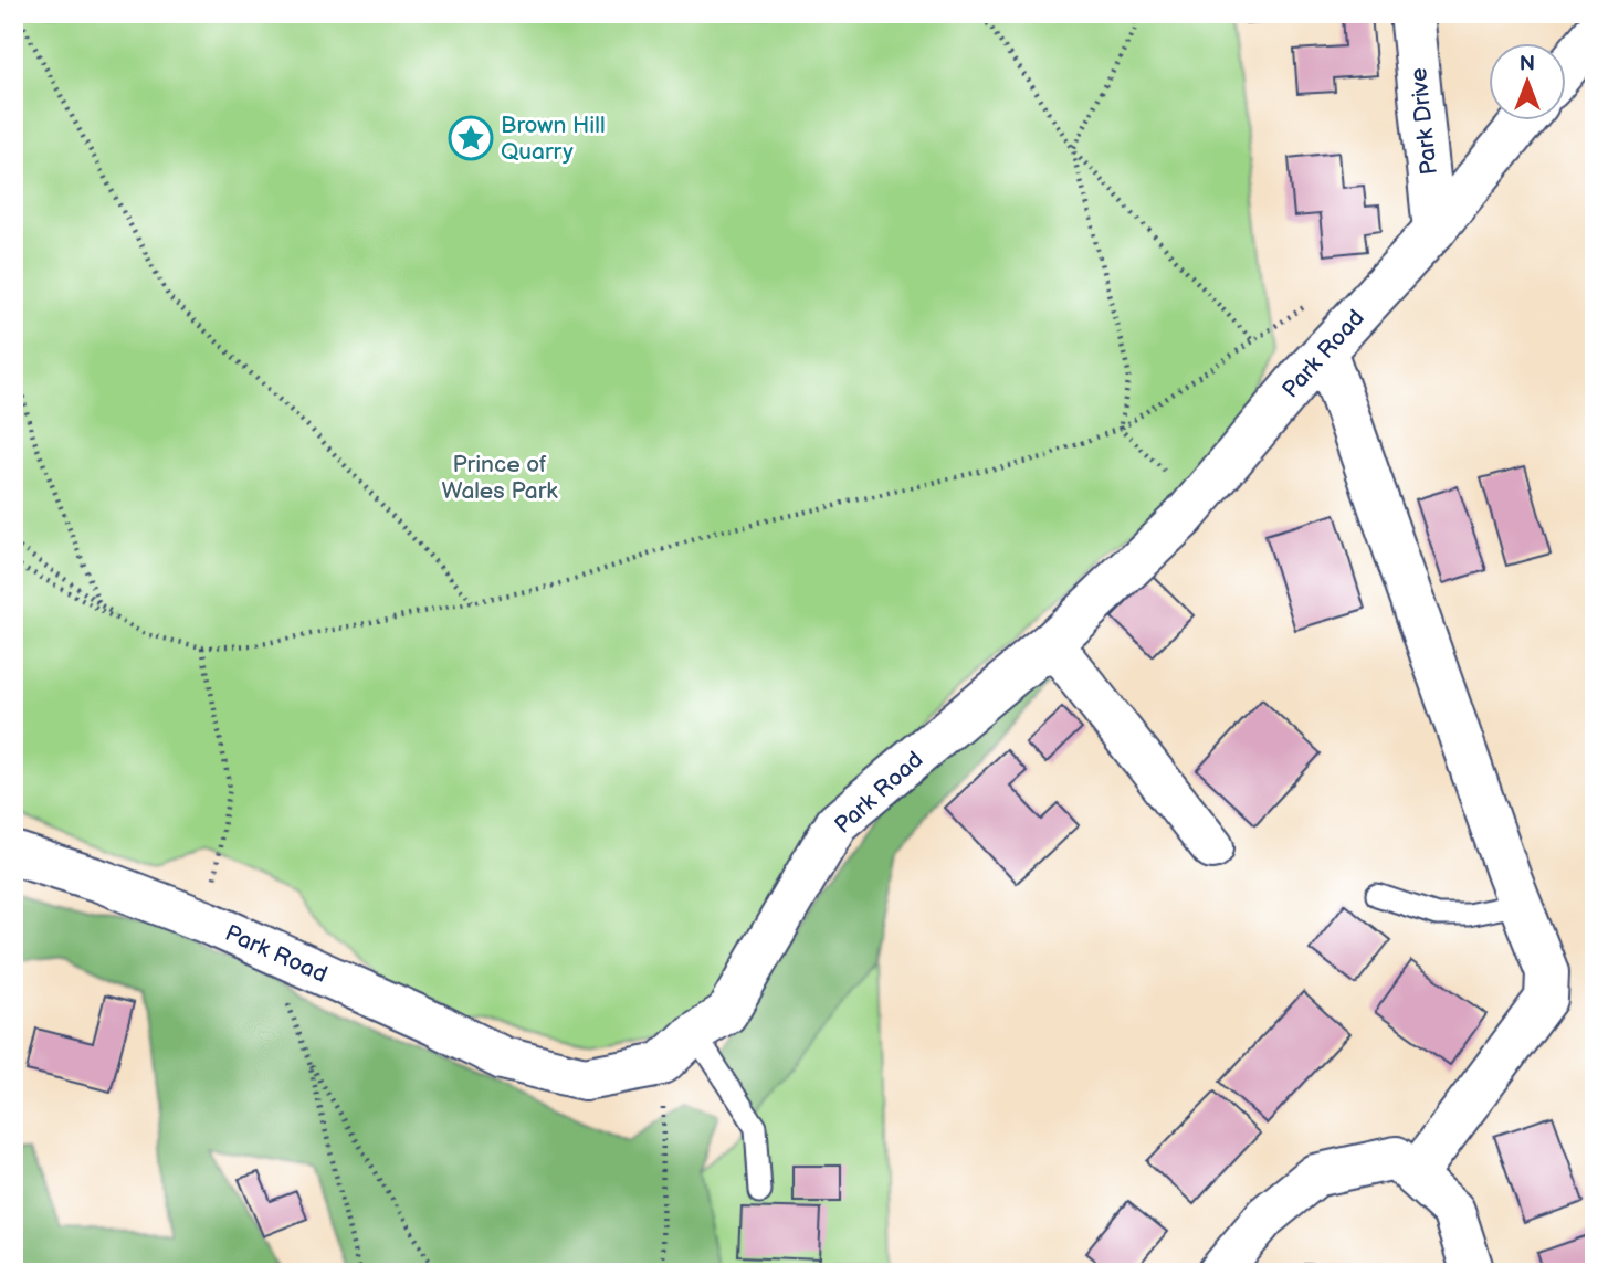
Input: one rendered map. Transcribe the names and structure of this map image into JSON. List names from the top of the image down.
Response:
{
  "streets": {
    "street": ["Park Drive", "Park Road"]
  },
  "crossings": [
    ["Park Drive", "Park Road"]
  ],
  "parks": ["Prince of Wales Park"],
  "places": {
    "place": ["Brown Hill Quarry"]
  },
  "north": "top"
}
